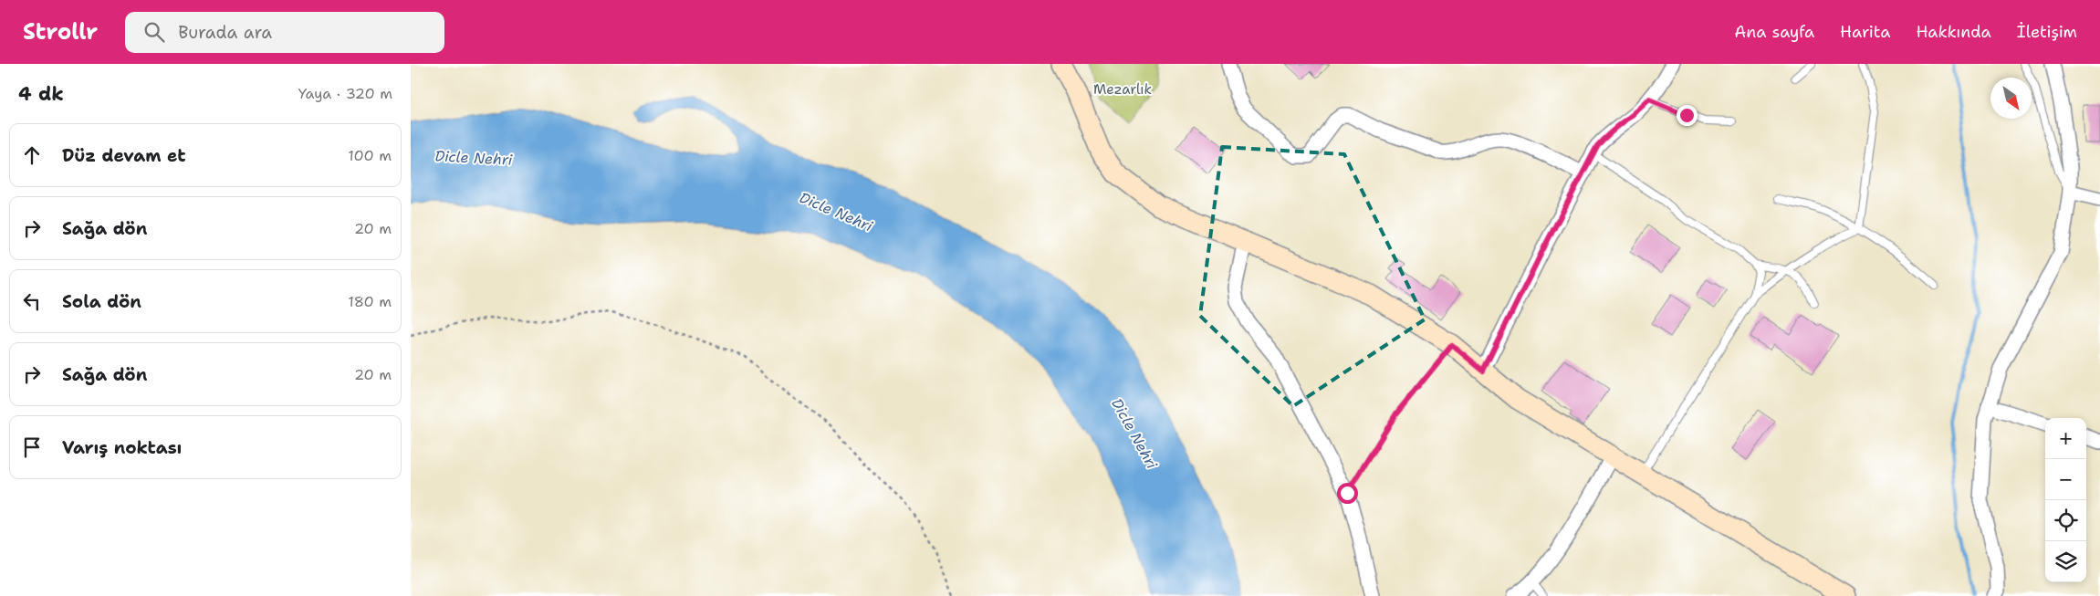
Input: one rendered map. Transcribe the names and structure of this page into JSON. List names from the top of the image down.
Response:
{
  "water": ["Dicle Nehri"],
  "parks": ["Mezarlık"],
  "north": "bottom right",
  "page": {
    "header": "Strollr",
    "search": "Burada ara",
    "nav": [
      "Ana sayfa",
      "Harita",
      "Hakkında",
      "İletişim"
    ],
    "heading": ["4 dk", "Yaya · 320 m"],
    "list": [
      ["Düz devam et", "100 m"],
      ["Sağa dön", "20 m"],
      ["Sola dön", "180 m"],
      ["Sağa dön", "20 m"],
      "Varış noktası"
    ],
    "map_buttons": ["+", "−"]
  }
}
